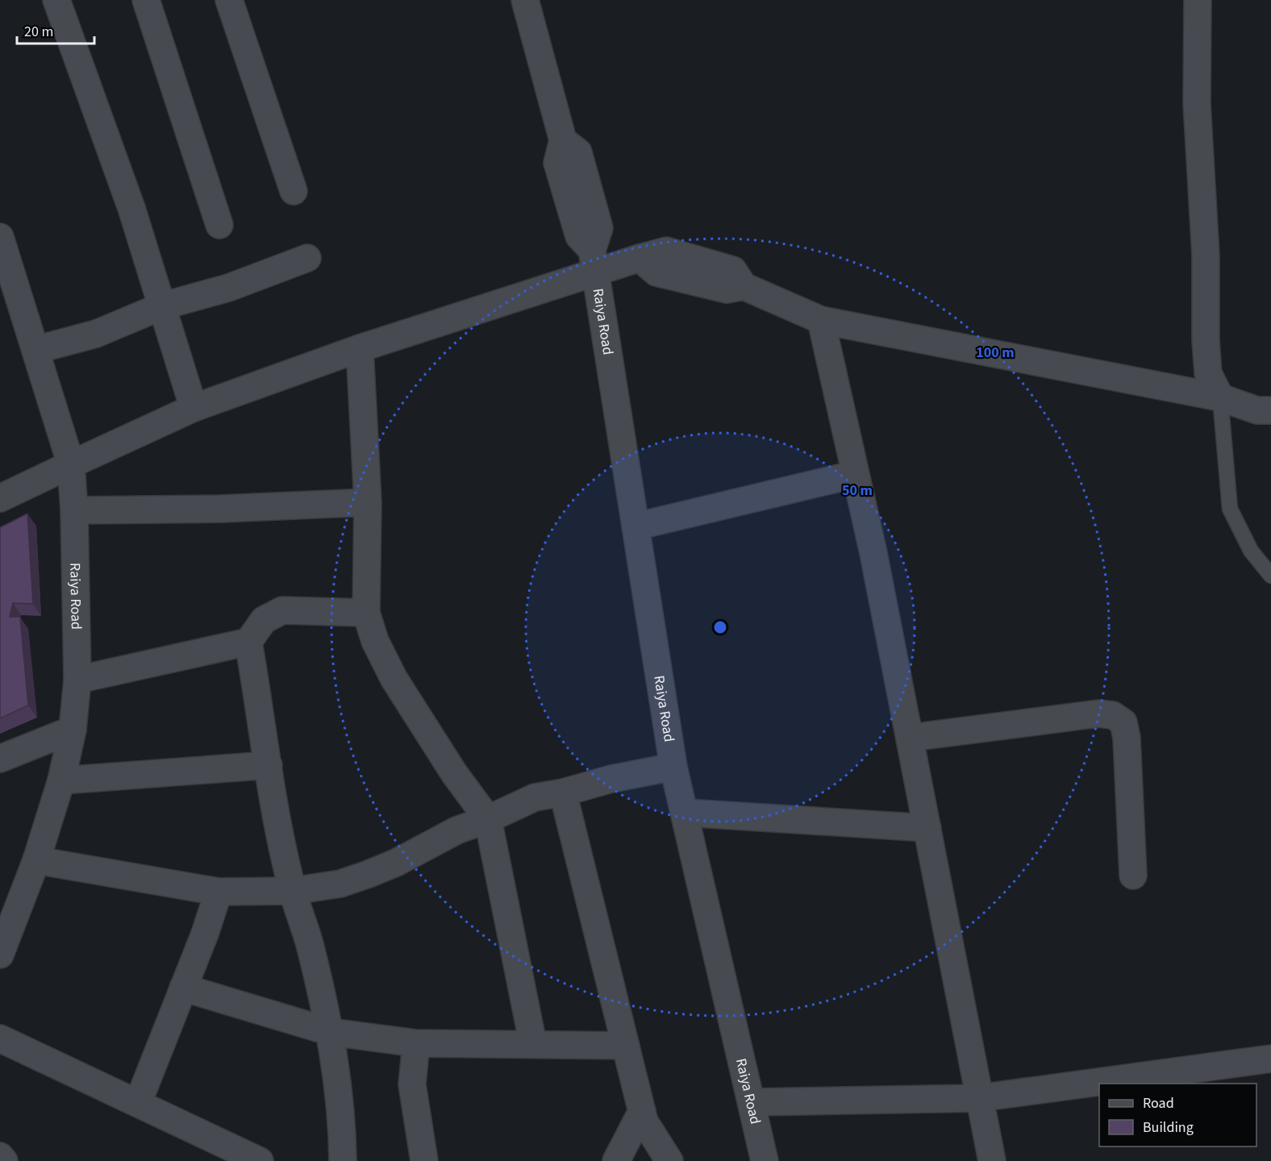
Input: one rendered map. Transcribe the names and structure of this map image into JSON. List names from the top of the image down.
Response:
{
  "streets": {
    "street": ["Raiya Road"]
  },
  "legend": ["Road", "Building"],
  "scale_bar": "20 m",
  "rings": ["100 m", "50 m"]
}
